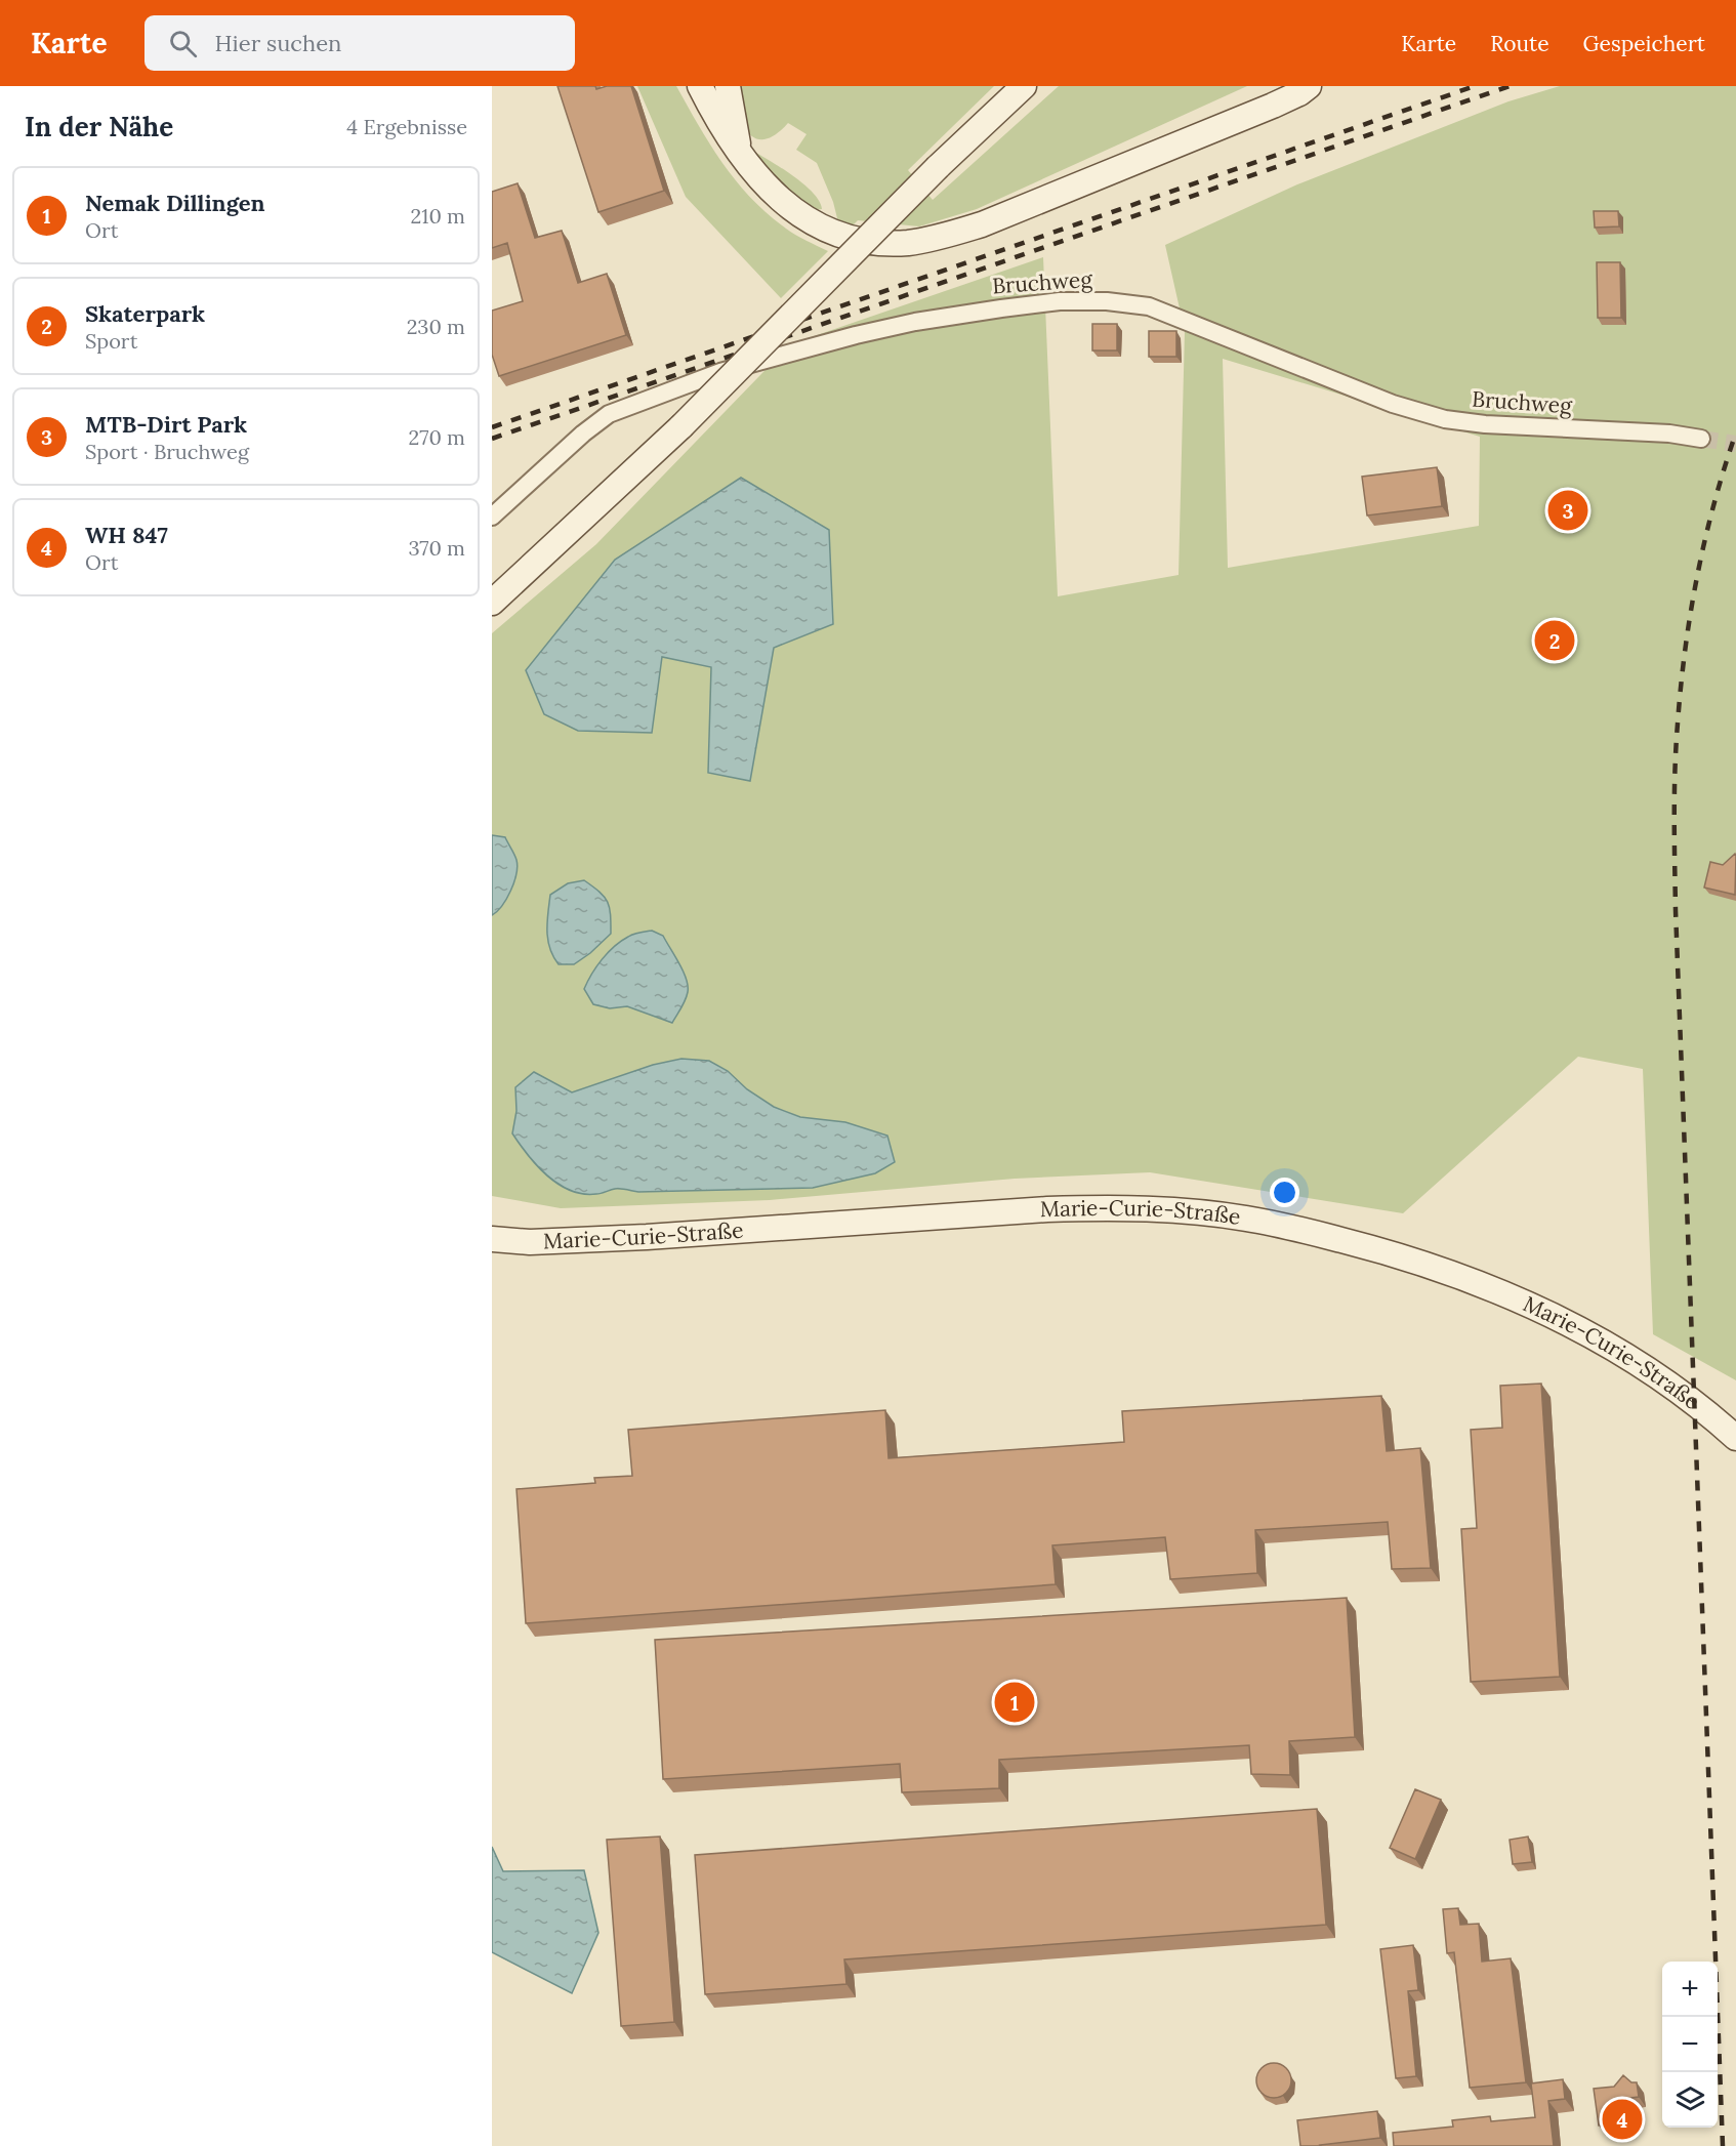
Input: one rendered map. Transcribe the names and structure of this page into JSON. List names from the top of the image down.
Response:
{
  "streets": {
    "main road": ["Marie-Curie-Straße"],
    "street": ["Bruchweg"]
  },
  "page": {
    "header": "Karte",
    "search": "Hier suchen",
    "nav": ["Karte", "Route", "Gespeichert"],
    "heading": ["In der Nähe", "4 Ergebnisse"],
    "list": [
      {
        "mark": "1",
        "name": "Nemak Dillingen",
        "note": "Ort",
        "value": "210 m"
      },
      {
        "mark": "2",
        "name": "Skaterpark",
        "note": "Sport",
        "value": "230 m"
      },
      {
        "mark": "3",
        "name": "MTB-Dirt Park",
        "note": "Sport · Bruchweg",
        "value": "270 m"
      },
      {
        "mark": "4",
        "name": "WH 847",
        "note": "Ort",
        "value": "370 m"
      }
    ],
    "pins": [
      "3",
      "2",
      "1",
      "4"
    ],
    "map_buttons": ["+", "−"]
  }
}
